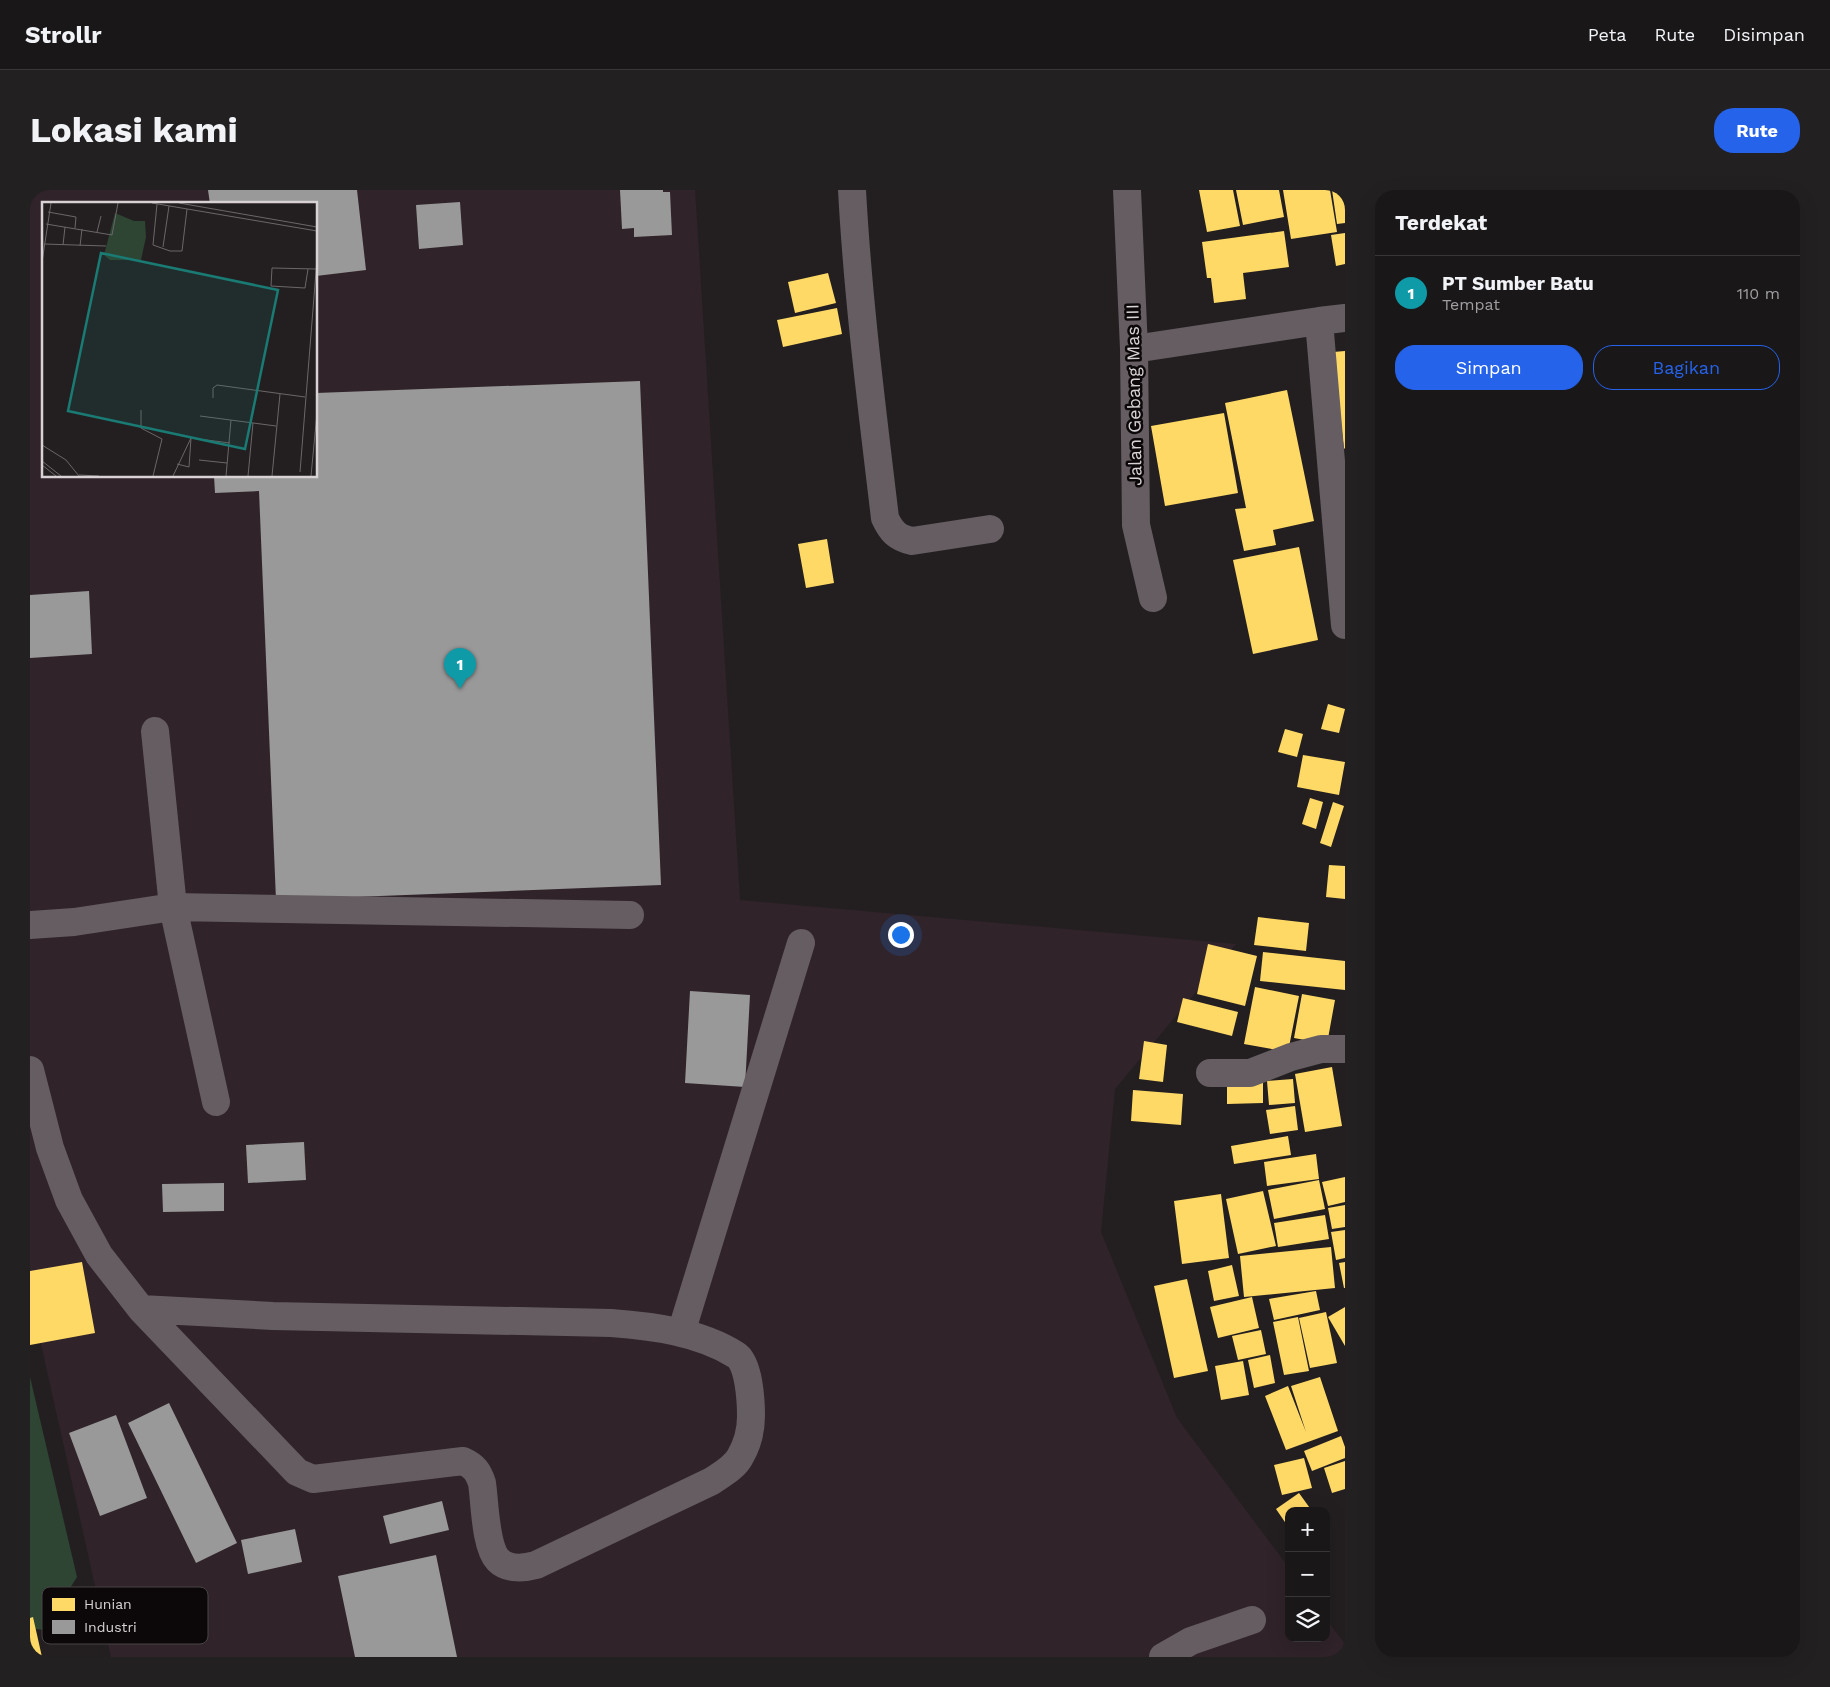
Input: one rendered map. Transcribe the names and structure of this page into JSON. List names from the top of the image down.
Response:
{
  "streets": {
    "street": ["Jalan Gebang Mas III"]
  },
  "legend": ["Hunian", "Industri"],
  "page": {
    "header": "Strollr",
    "nav": ["Peta", "Rute", "Disimpan"],
    "buttons": [
      "Rute",
      ["Simpan", "Bagikan"]
    ],
    "title": "Lokasi kami",
    "heading": "Terdekat",
    "list": [
      {
        "mark": "1",
        "name": "PT Sumber Batu",
        "note": "Tempat",
        "value": "110 m"
      }
    ],
    "pins": "1",
    "map_buttons": ["+", "−"]
  }
}
